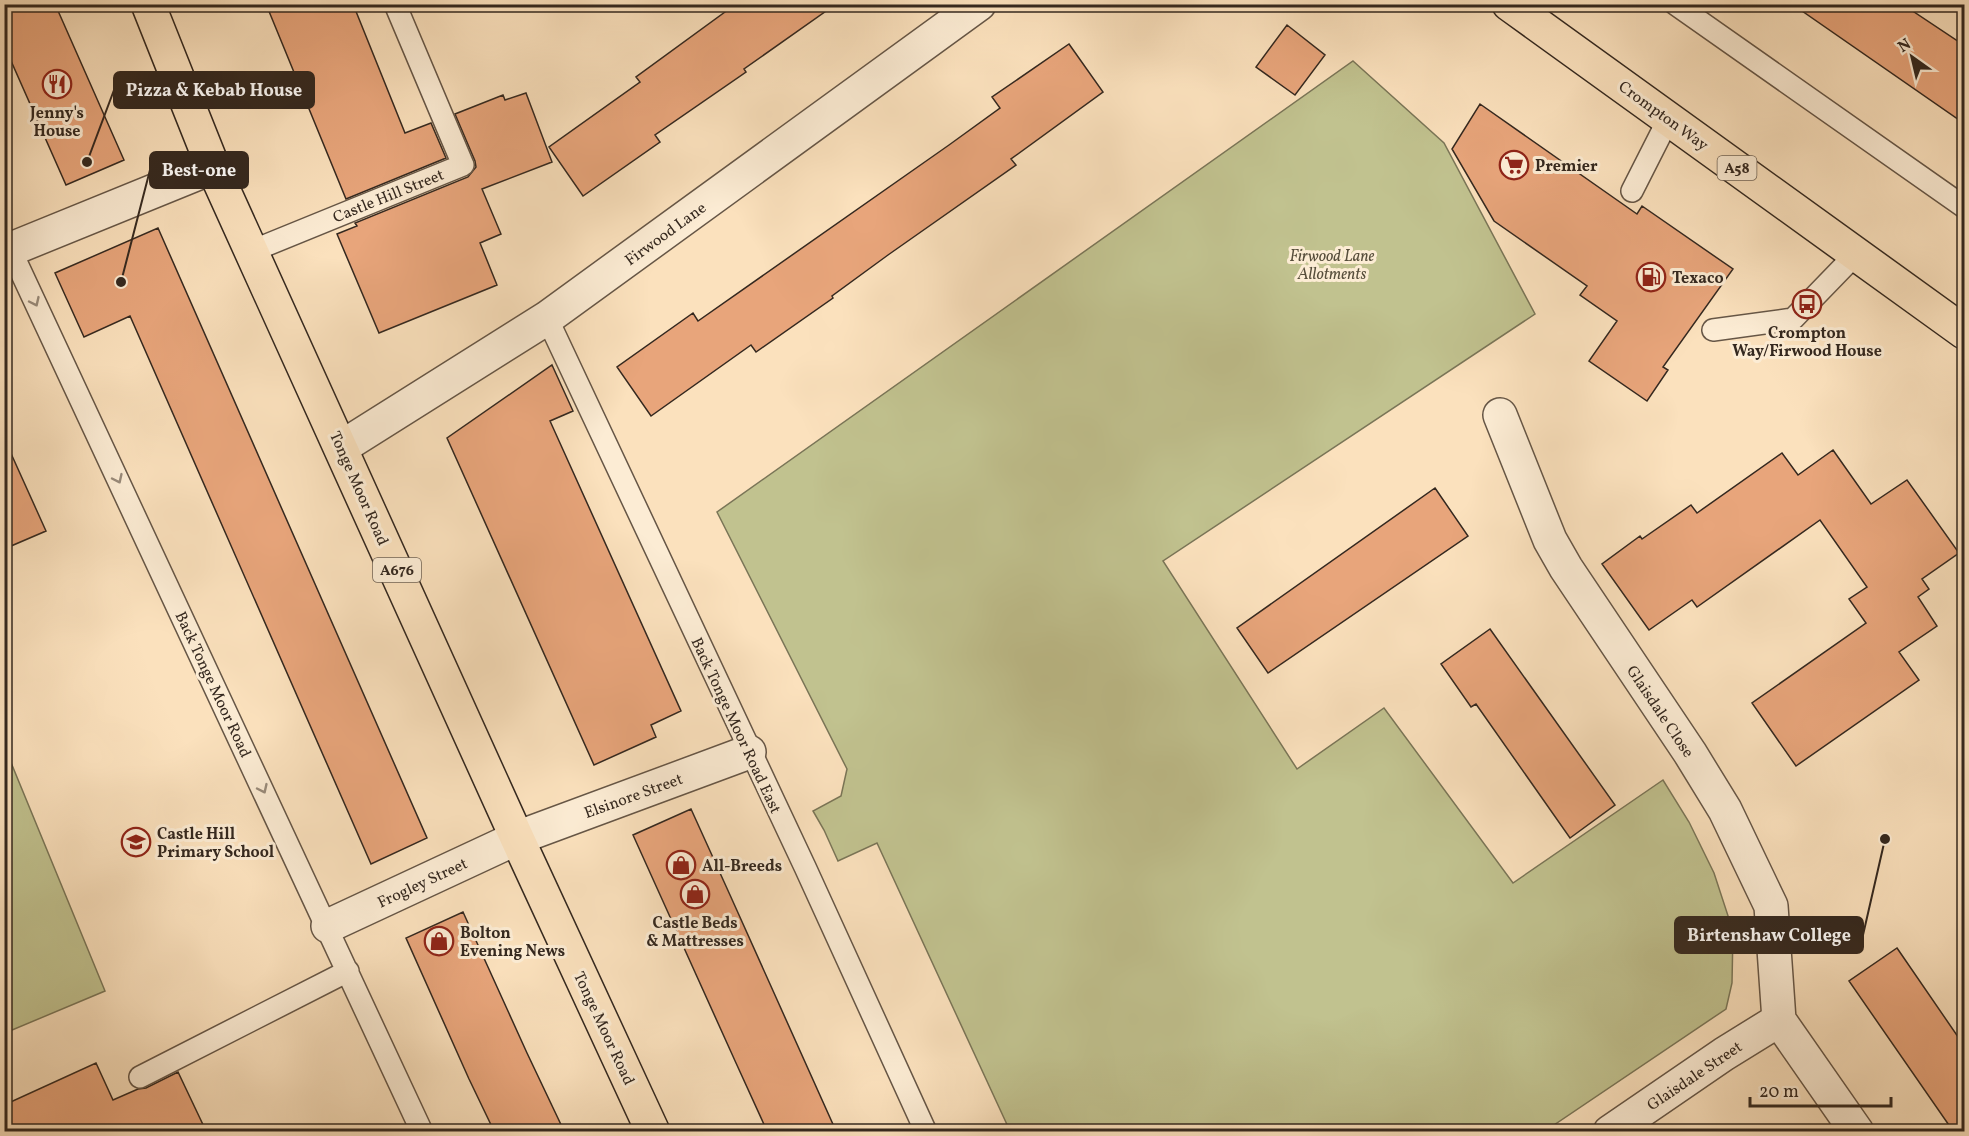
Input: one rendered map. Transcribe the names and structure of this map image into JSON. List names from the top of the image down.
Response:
{
  "streets": {
    "main road": [
      "Crompton Way",
      "A58",
      "Tonge Moor Road",
      "A676"
    ],
    "street": [
      "Firwood Lane",
      "Glaisdale Close",
      "Elsinore Street",
      "Frogley Street",
      "Glaisdale Street"
    ],
    "lane": ["Castle Hill Street", "Back Tonge Moor Road", "Back Tonge Moor Road East"]
  },
  "crossings": [
    ["Castle Hill Street", "Tonge Moor Road"],
    ["Firwood Lane", "Tonge Moor Road"],
    ["Firwood Lane", "Back Tonge Moor Road East"],
    ["Tonge Moor Road", "Elsinore Street"],
    ["Tonge Moor Road", "Frogley Street"],
    ["Back Tonge Moor Road", "Frogley Street"],
    ["Glaisdale Close", "Glaisdale Street"],
    ["Back Tonge Moor Road East", "Elsinore Street"],
    ["Elsinore Street", "Frogley Street"]
  ],
  "one_way": ["Back Tonge Moor Road"],
  "parks": ["Firwood Lane Allotments"],
  "places": {
    "restaurant": ["Jenny's House"],
    "other": ["Pizza & Kebab House", "Best-one", "Birtenshaw College"],
    "supermarket": ["Premier"],
    "fuel station": ["Texaco"],
    "bus stop": ["Crompton Way/Firwood House"],
    "school or university": ["Castle Hill Primary School"],
    "shop": ["All-Breeds", "Castle Beds & Mattresses", "Bolton Evening News"]
  },
  "scale_bar": "20 m",
  "north": "top left"
}
